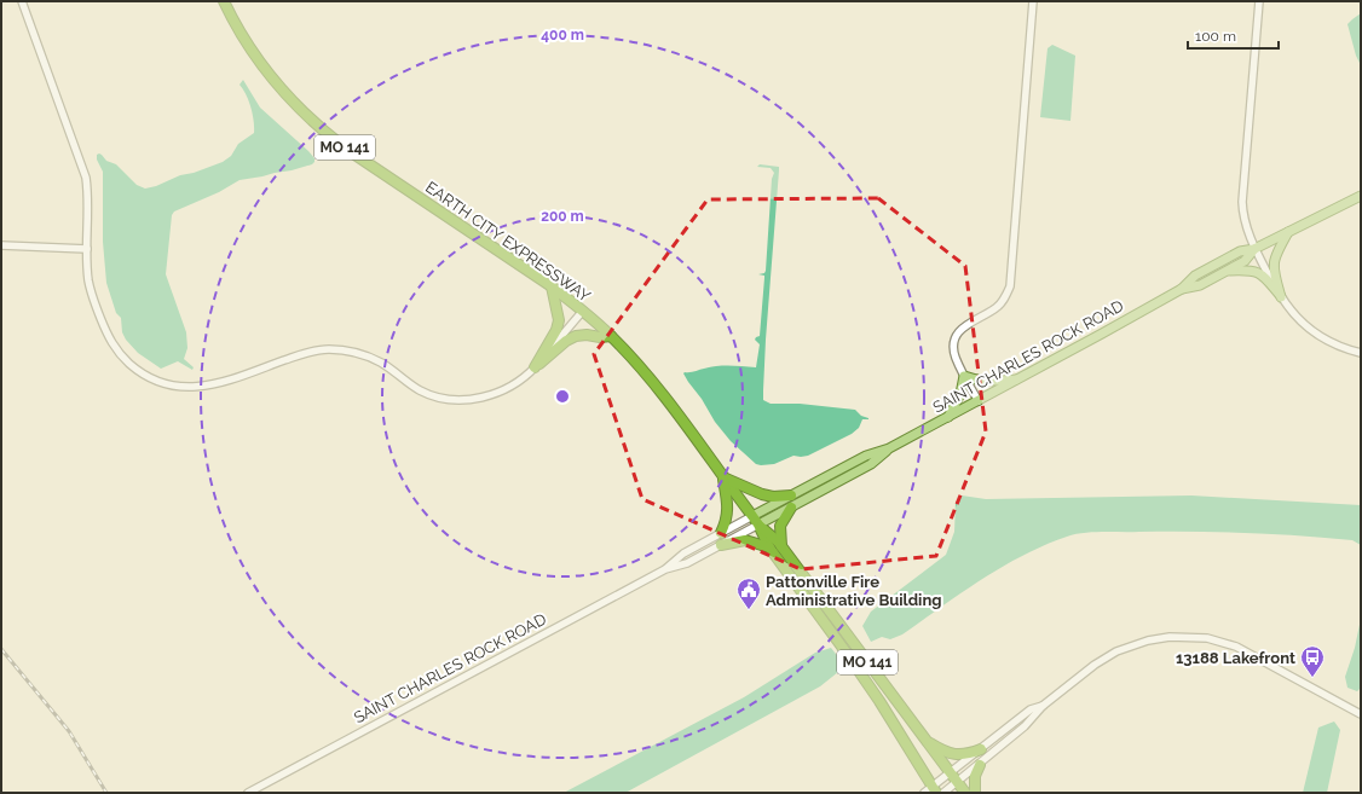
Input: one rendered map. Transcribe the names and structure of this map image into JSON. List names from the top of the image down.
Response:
{
  "streets": {
    "highway": ["MO 141", "EARTH CITY EXPRESSWAY"],
    "main road": ["SAINT CHARLES ROCK ROAD"]
  },
  "crossings": [
    ["EARTH CITY EXPRESSWAY", "SAINT CHARLES ROCK ROAD"]
  ],
  "places": {
    "public building": ["Pattonville Fire Administrative Building"],
    "bus stop": ["13188 Lakefront"]
  },
  "scale_bar": "100 m",
  "rings": ["400 m", "200 m"]
}
